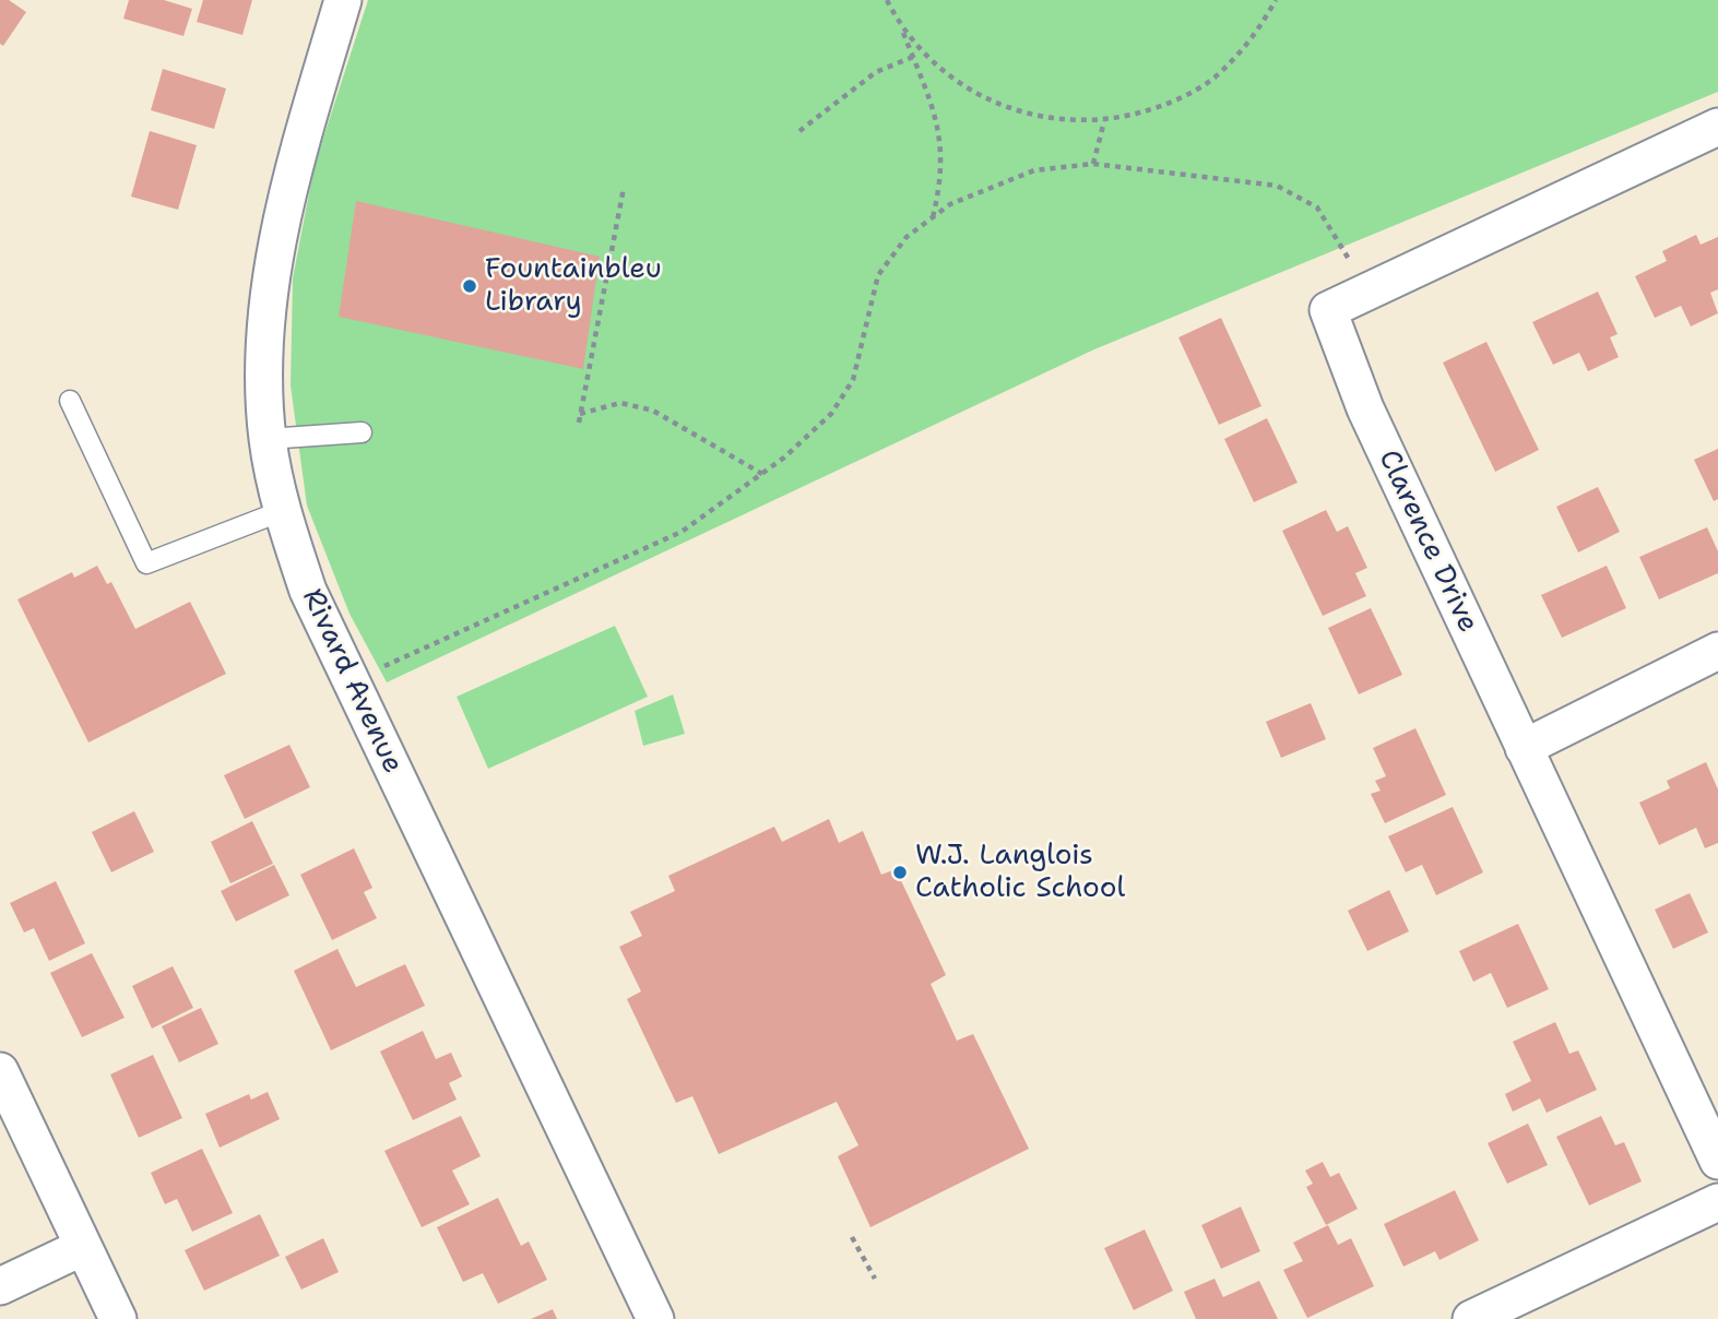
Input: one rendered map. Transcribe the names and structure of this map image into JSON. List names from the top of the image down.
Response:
{
  "streets": {
    "street": ["Clarence Drive", "Rivard Avenue"]
  },
  "places": ["Fountainbleu Library", "W.J. Langlois Catholic School"]
}
